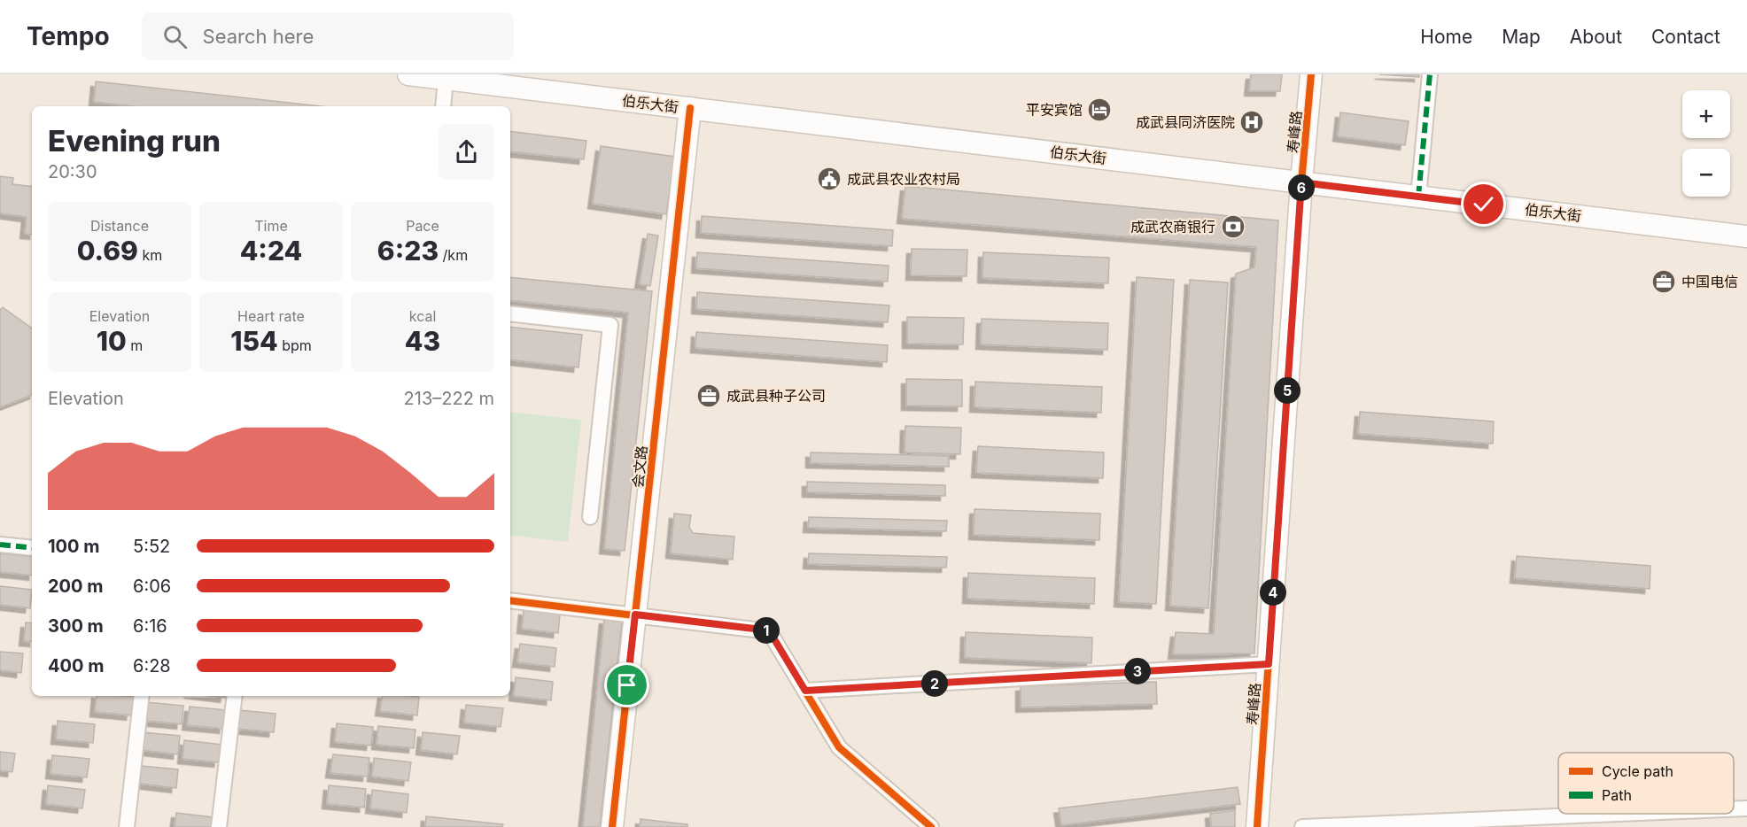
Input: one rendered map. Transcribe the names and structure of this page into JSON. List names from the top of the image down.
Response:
{
  "streets": {
    "street": ["伯乐大街", "寿峰路", "会文路"]
  },
  "crossings": [
    ["伯乐大街", "寿峰路"],
    ["伯乐大街", "会文路"]
  ],
  "places": {
    "hotel": ["平安宾馆"],
    "hospital": ["成武县同济医院"],
    "public building": ["成武县农业农村局"],
    "bank": ["成武农商银行"],
    "office": ["中国电信", "成武县种子公司"]
  },
  "legend": ["Cycle path", "Path"],
  "page": {
    "header": "Tempo",
    "search": "Search here",
    "nav": [
      "Home",
      "Map",
      "About",
      "Contact"
    ],
    "map_buttons": ["+", "−"],
    "heading": ["Evening run", "20:30"],
    "pins": [
      "6",
      "5",
      "4",
      "1",
      "3",
      "2"
    ],
    "stats": [
      ["Distance", "0.69 km"],
      ["Time", "4:24"],
      ["Pace", "6:23 /km"],
      ["Elevation", "10 m"],
      ["Heart rate", "154 bpm"],
      ["kcal", "43"]
    ],
    "chart": ["Elevation", "213–222 m"],
    "list": [
      {
        "name": "100 m",
        "note": "5:52"
      },
      {
        "name": "200 m",
        "note": "6:06"
      },
      {
        "name": "300 m",
        "note": "6:16"
      },
      {
        "name": "400 m",
        "note": "6:28"
      }
    ]
  }
}
